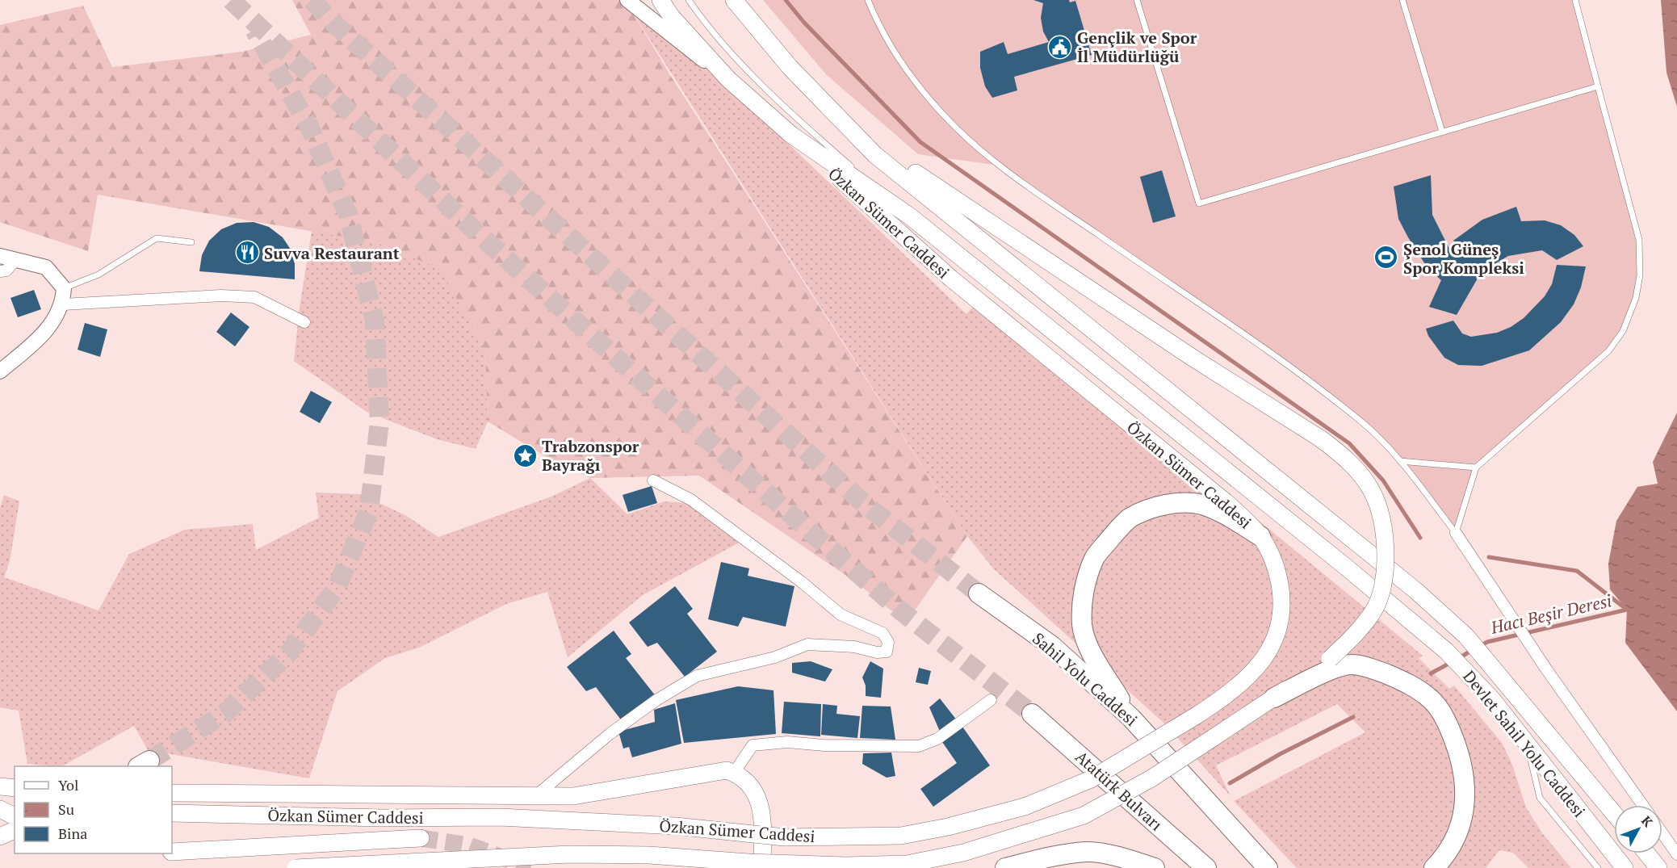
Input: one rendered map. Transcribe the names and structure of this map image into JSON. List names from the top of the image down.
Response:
{
  "streets": {
    "highway": ["Sahil Yolu Caddesi", "Atatürk Bulvarı"],
    "main road": ["Özkan Sümer Caddesi", "Devlet Sahil Yolu Caddesi"]
  },
  "crossings": [
    ["Özkan Sümer Caddesi", "Devlet Sahil Yolu Caddesi"]
  ],
  "water": ["Hacı Beşir Deresi"],
  "places": {
    "public building": ["Gençlik ve Spor İl Müdürlüğü"],
    "restaurant": ["Suvva Restaurant"],
    "sports": ["Şenol Güneş Spor Kompleksi"],
    "place": ["Trabzonspor Bayrağı"]
  },
  "legend": ["Yol", "Su", "Bina"],
  "north": "top right"
}
